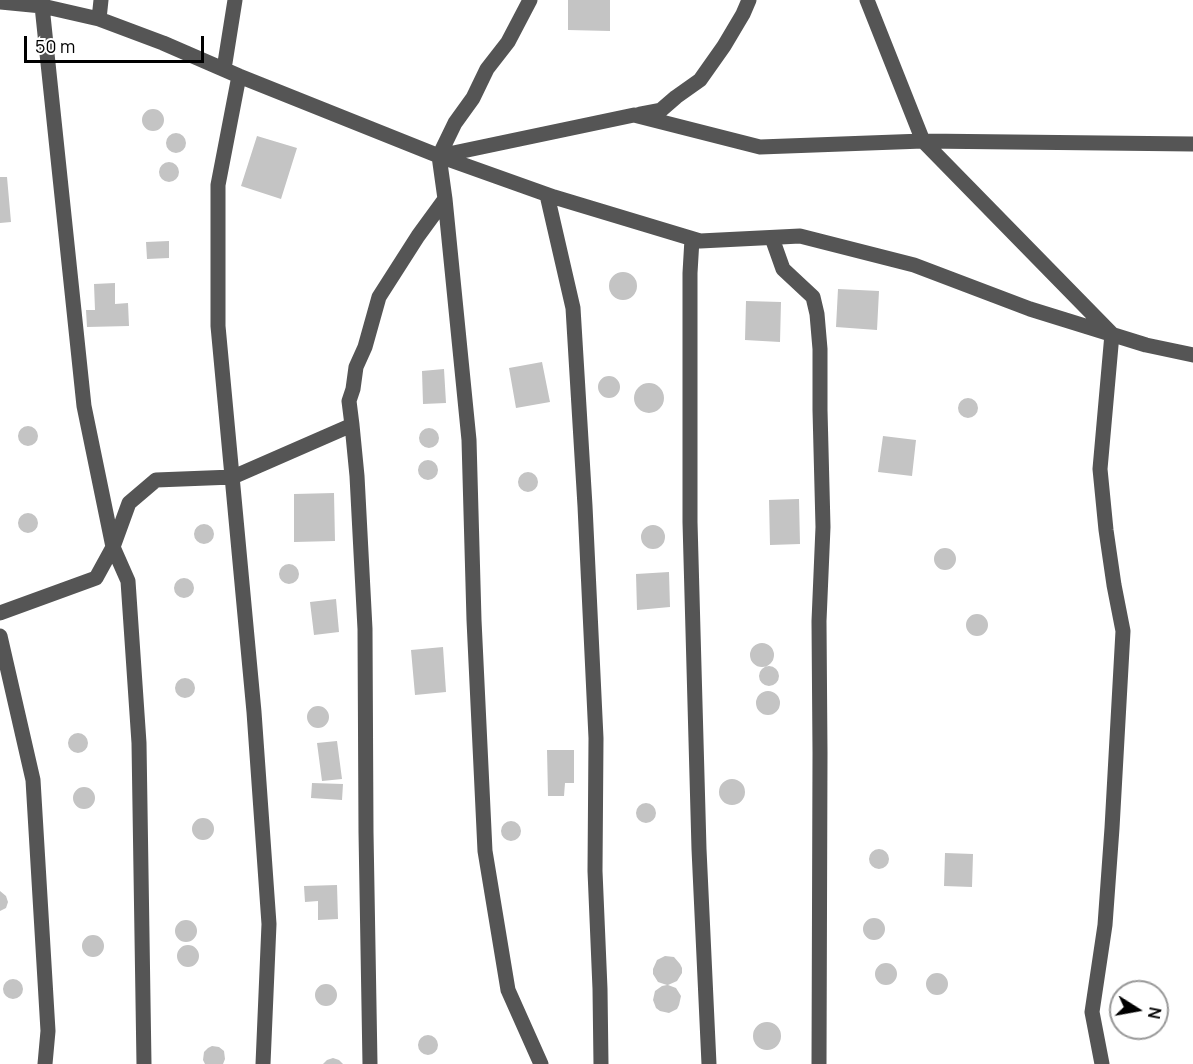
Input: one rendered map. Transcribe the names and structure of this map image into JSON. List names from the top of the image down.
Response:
{
  "scale_bar": "50 m",
  "north": "right"
}
